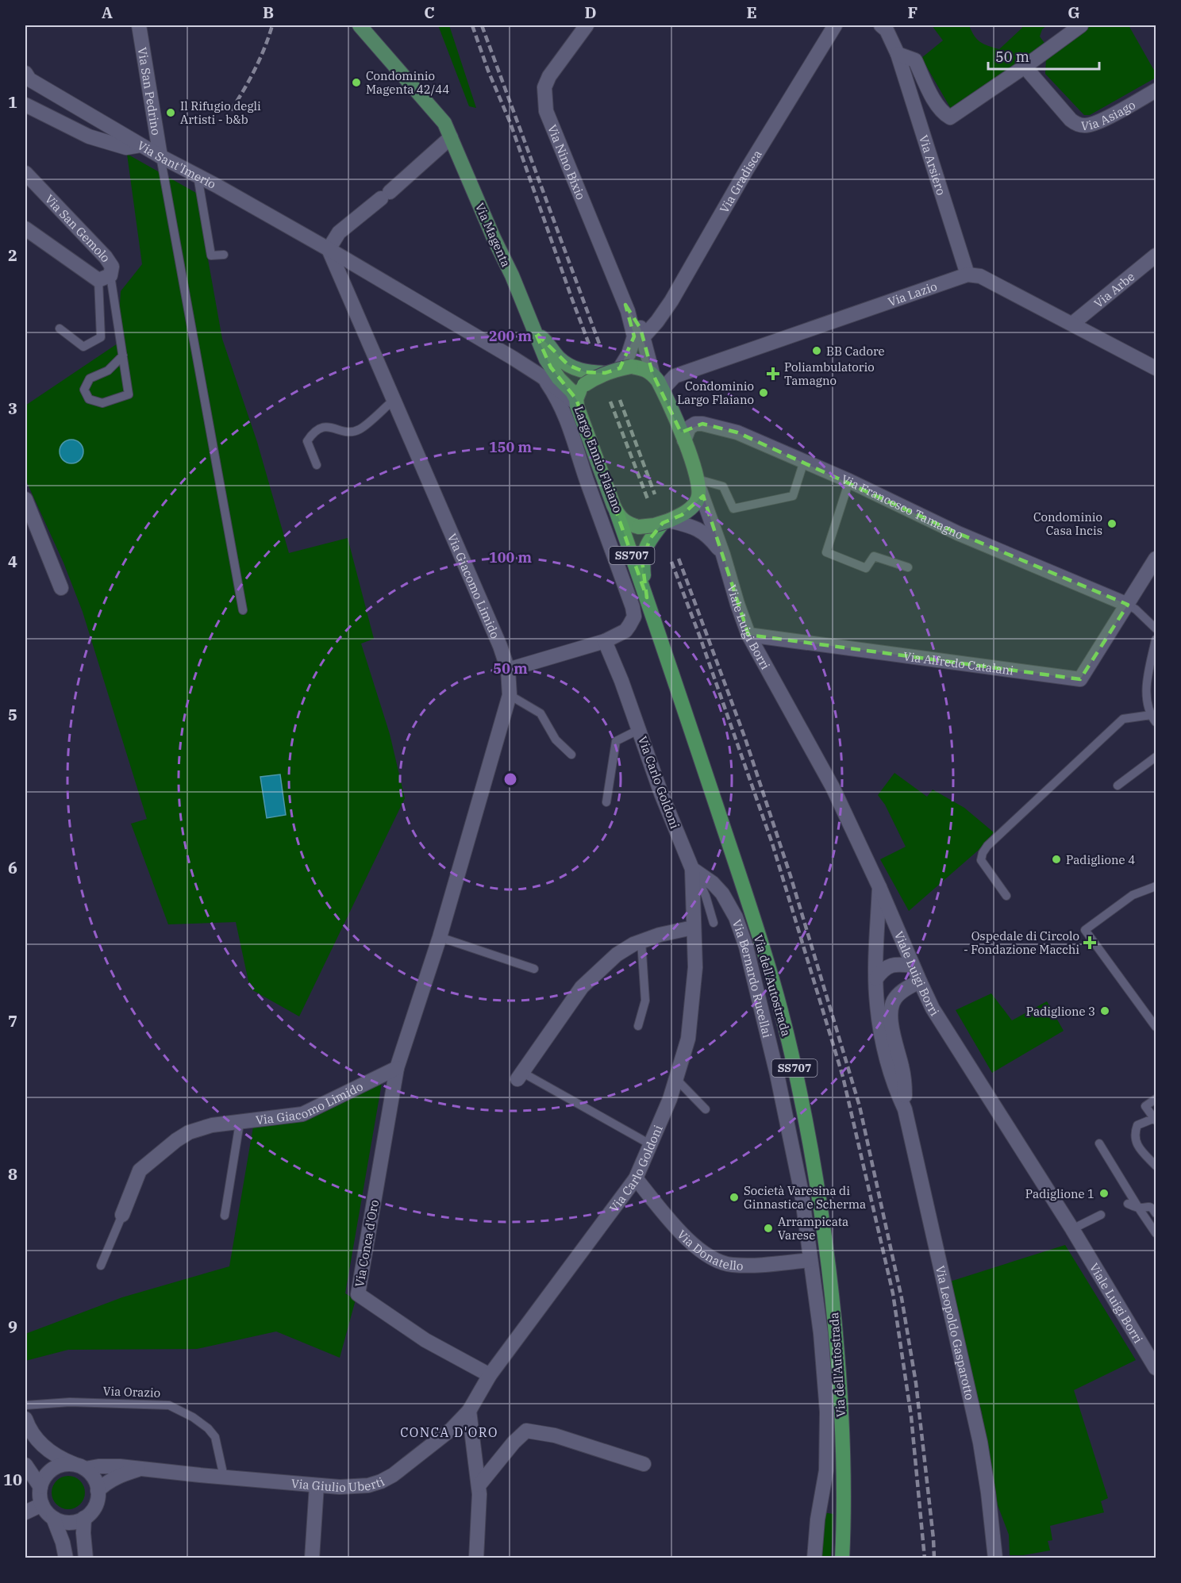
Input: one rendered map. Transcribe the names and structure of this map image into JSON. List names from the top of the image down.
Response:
{
  "streets": {
    "highway": ["SS707", "Via dell'Autostrada"],
    "main road": ["Via Magenta", "Largo Ennio Flaiano"],
    "street": [
      "Via San Pedrino",
      "Via Asiago",
      "Via Nino Bixio",
      "Via Sant'Imerio",
      "Via Arsiero",
      "Via Gradisca",
      "Via San Gemolo",
      "Via Arbe",
      "Via Lazio",
      "Via Francesco Tamagno",
      "Via Giacomo Limido",
      "Viale Luigi Borri",
      "Via Alfredo Catalani",
      "Via Carlo Goldoni",
      "Via Bernardo Rucellai",
      "Via Conca d'Oro",
      "Via Donatello",
      "Via Leopoldo Gasparotto",
      "Via Giulio Uberti"
    ],
    "lane": ["Via Orazio"]
  },
  "crossings": [
    ["Via San Pedrino", "Via Sant'Imerio"],
    ["Via Nino Bixio", "Via Gradisca"],
    ["Via Nino Bixio", "Largo Ennio Flaiano"],
    ["Via Sant'Imerio", "Via Magenta"],
    ["Via Sant'Imerio", "Largo Ennio Flaiano"],
    ["Via Sant'Imerio", "Via Giacomo Limido"],
    ["Via Arsiero", "Via Lazio"],
    ["Via Magenta", "Largo Ennio Flaiano"],
    ["Largo Ennio Flaiano", "SS707"],
    ["Largo Ennio Flaiano", "Viale Luigi Borri"],
    ["Via Francesco Tamagno", "Via Alfredo Catalani"],
    ["SS707", "Viale Luigi Borri"],
    ["SS707", "Via dell'Autostrada"],
    ["Via Giacomo Limido", "Via Conca d'Oro"],
    ["Viale Luigi Borri", "Via Alfredo Catalani"],
    ["Viale Luigi Borri", "Via Leopoldo Gasparotto"],
    ["Via Carlo Goldoni", "Via Bernardo Rucellai"],
    ["Via Carlo Goldoni", "Via Conca d'Oro"],
    ["Via Carlo Goldoni", "Via Donatello"],
    ["Via Carlo Goldoni", "Via Giulio Uberti"],
    ["Via Bernardo Rucellai", "Via Donatello"],
    ["Via Conca d'Oro", "Via Giulio Uberti"],
    ["Via Orazio", "Via Giulio Uberti"]
  ],
  "districts": ["CONCA D'ORO"],
  "places": {
    "other": [
      "Condominio Magenta 42/44",
      "Il Rifugio degli Artisti - b&b",
      "BB Cadore",
      "Condominio Largo Flaiano",
      "Condominio Casa Incis",
      "Padiglione 4",
      "Padiglione 3",
      "Padiglione 1",
      "Società Varesina di Ginnastica e Scherma",
      "Arrampicata Varese"
    ],
    "health": ["Poliambulatorio Tamagno", "Ospedale di Circolo - Fondazione Macchi"]
  },
  "scale_bar": "50 m",
  "grid": {
    "columns": [
      "A",
      "B",
      "C",
      "D",
      "E",
      "F",
      "G"
    ],
    "rows": [
      "1",
      "2",
      "3",
      "4",
      "5",
      "6",
      "7",
      "8",
      "9",
      "10"
    ]
  },
  "rings": [
    "200 m",
    "150 m",
    "100 m",
    "50 m"
  ]
}
